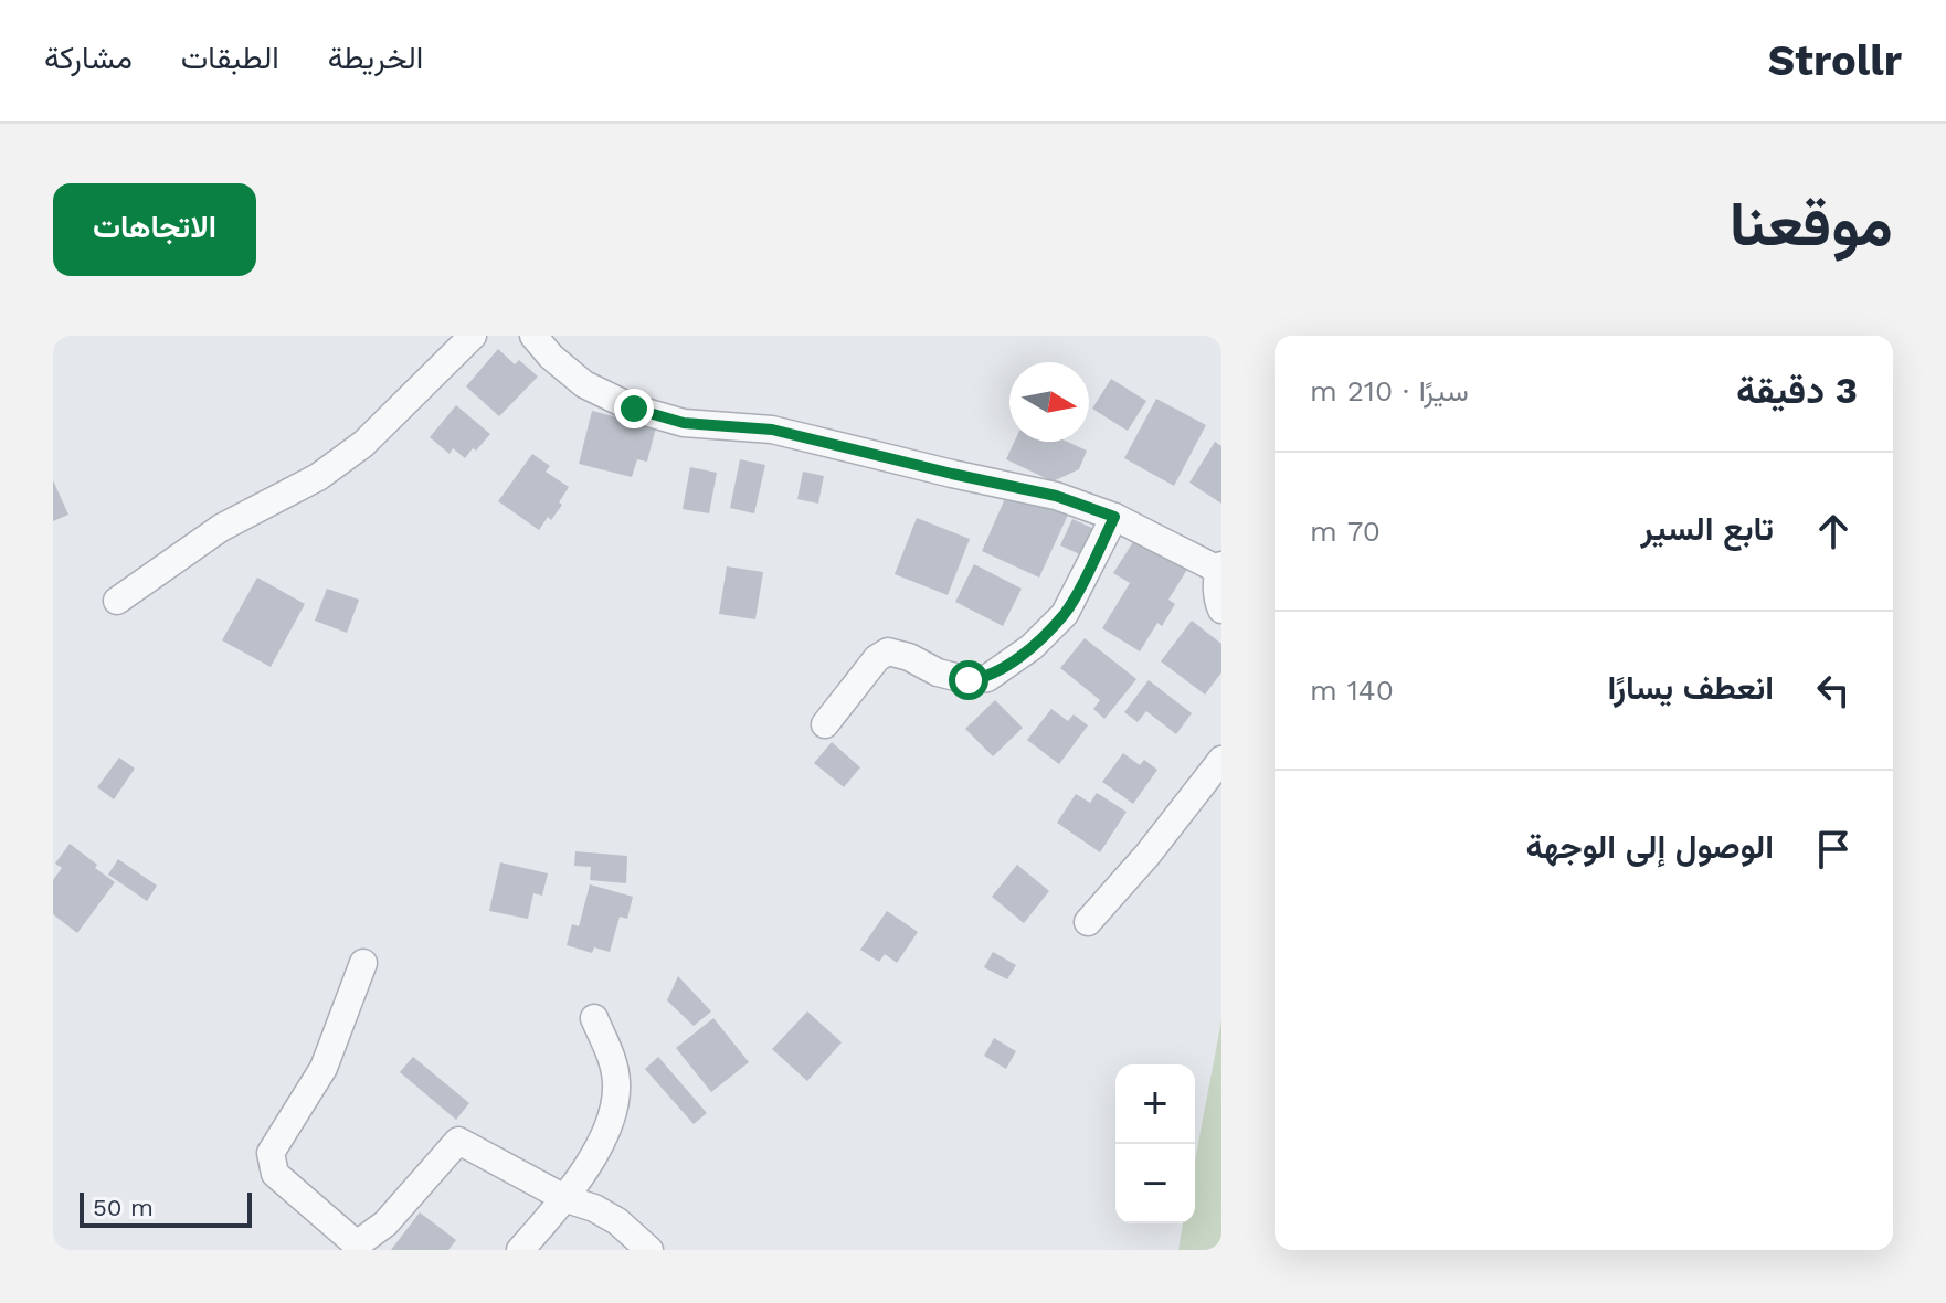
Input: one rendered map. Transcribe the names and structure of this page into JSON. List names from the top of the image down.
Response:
{
  "scale_bar": "50 m",
  "north": "right",
  "page": {
    "header": "Strollr",
    "nav": ["الخريطة", "الطبقات", "مشاركة"],
    "title": "موقعنا",
    "buttons": "الاتجاهات",
    "heading": ["3 دقيقة", "سيرًا · 210 m"],
    "list": [
      ["تابع السير", "70 m"],
      ["انعطف يسارًا", "140 m"],
      "الوصول إلى الوجهة"
    ],
    "map_buttons": ["+", "−"],
    "scale": "50 m"
  }
}
